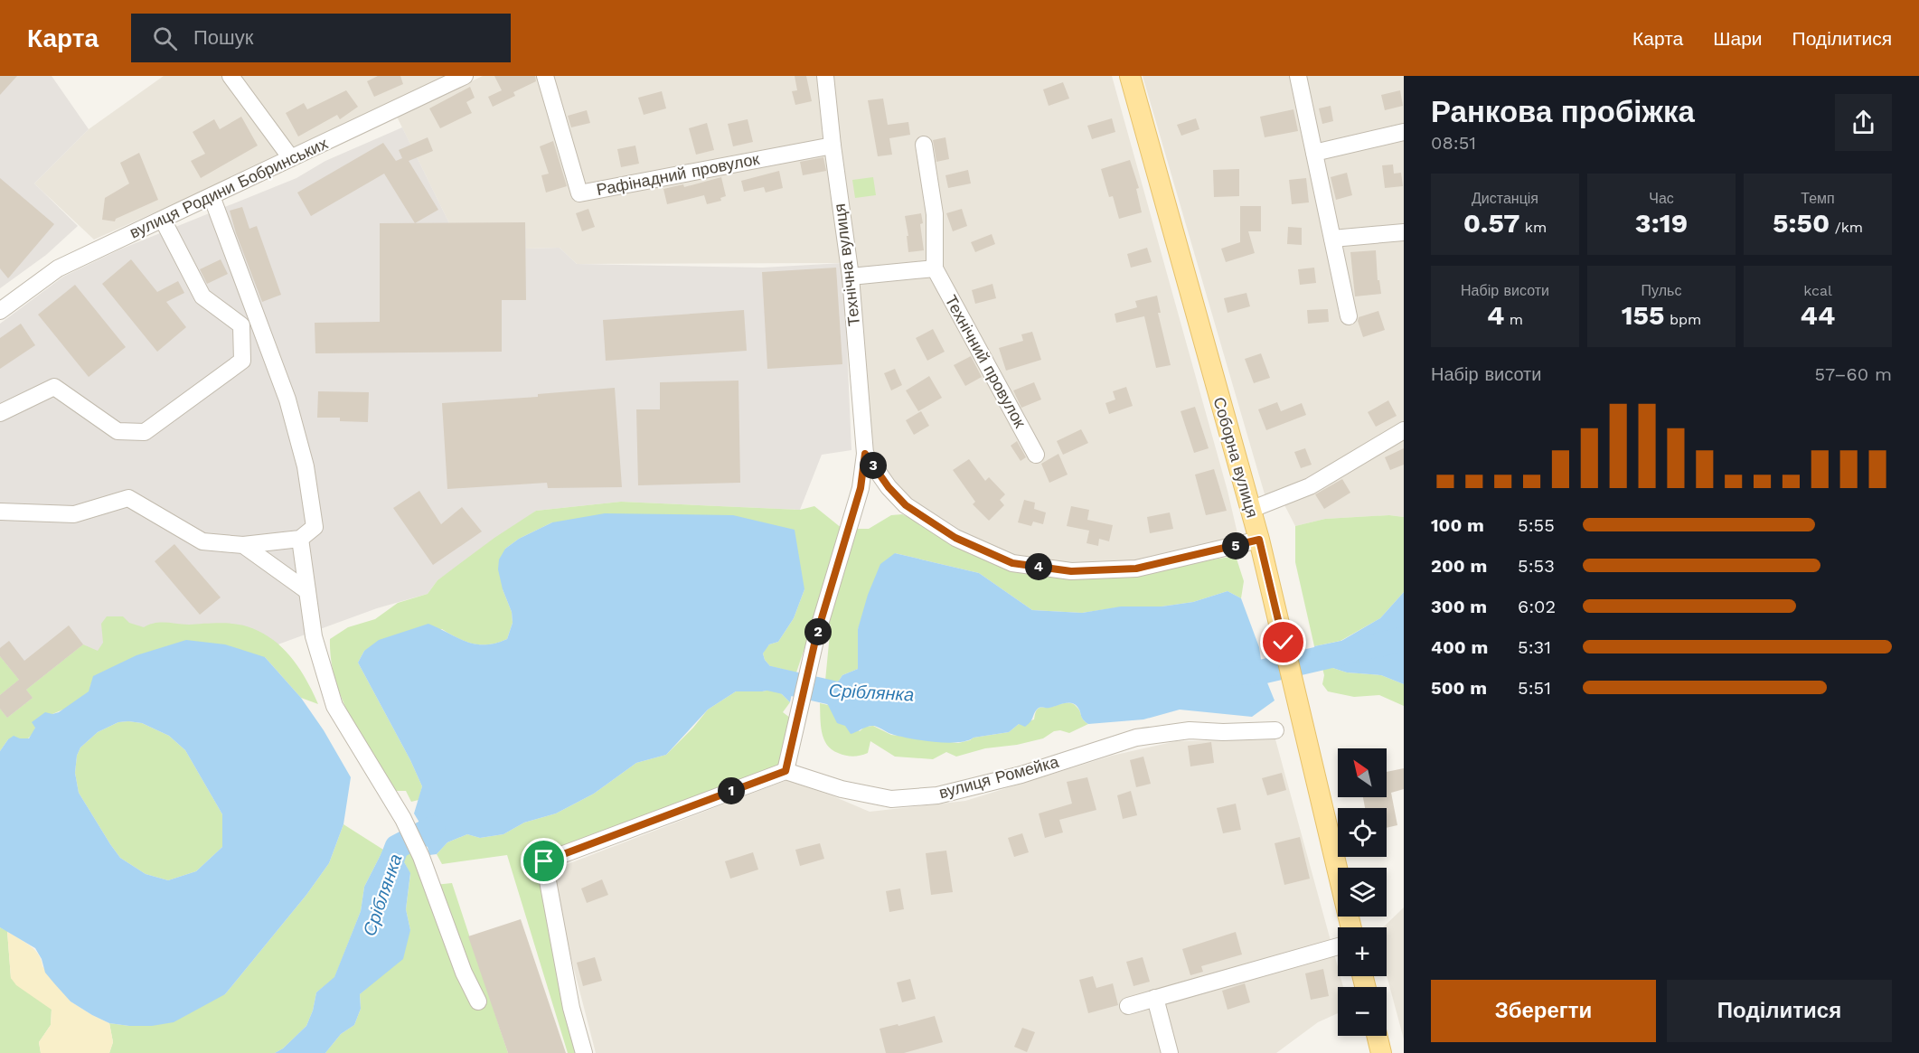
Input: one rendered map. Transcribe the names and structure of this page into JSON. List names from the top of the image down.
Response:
{
  "streets": {
    "main road": ["Соборна вулиця"],
    "street": [
      "Рафінадний провулок",
      "вулиця Родини Бобринських",
      "Технічна вулиця",
      "Технічний провулок",
      "вулиця Ромейка"
    ]
  },
  "crossings": [
    ["Рафінадний провулок", "Технічна вулиця"],
    ["Технічна вулиця", "вулиця Ромейка"]
  ],
  "water": ["Сріблянка"],
  "north": "top left",
  "page": {
    "header": "Карта",
    "search": "Пошук",
    "nav": ["Карта", "Шари", "Поділитися"],
    "heading": ["Ранкова пробіжка", "08:51"],
    "stats": [
      ["Дистанція", "0.57 km"],
      ["Час", "3:19"],
      ["Темп", "5:50 /km"],
      ["Набір висоти", "4 m"],
      ["Пульс", "155 bpm"],
      ["kcal", "44"]
    ],
    "chart": ["Набір висоти", "57–60 m"],
    "pins": [
      "3",
      "5",
      "4",
      "2",
      "1"
    ],
    "list": [
      {
        "name": "100 m",
        "note": "5:55"
      },
      {
        "name": "200 m",
        "note": "5:53"
      },
      {
        "name": "300 m",
        "note": "6:02"
      },
      {
        "name": "400 m",
        "note": "5:31"
      },
      {
        "name": "500 m",
        "note": "5:51"
      }
    ],
    "map_buttons": ["+", "−"],
    "buttons": ["Зберегти", "Поділитися"]
  }
}
